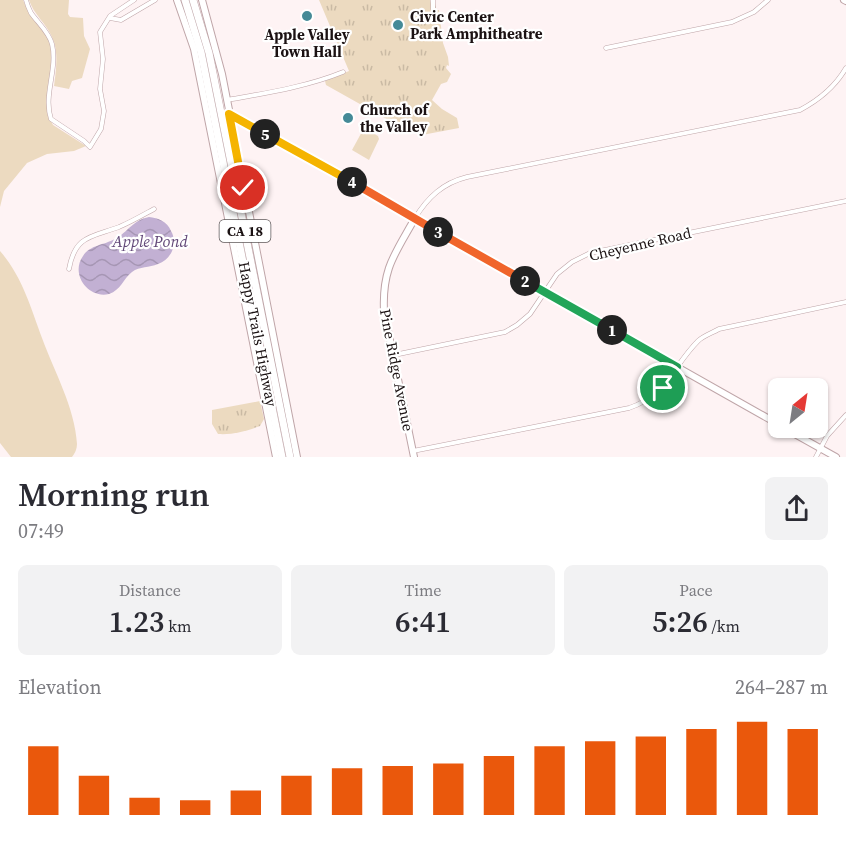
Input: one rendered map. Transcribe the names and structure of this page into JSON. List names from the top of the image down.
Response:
{
  "streets": {
    "main road": ["CA 18", "Happy Trails Highway"],
    "street": ["Cheyenne Road", "Pine Ridge Avenue"]
  },
  "crossings": [
    ["Cheyenne Road", "Pine Ridge Avenue"]
  ],
  "water": ["Apple Pond"],
  "places": ["Apple Valley Town Hall", "Civic Center Park Amphitheatre", "Church of the Valley"],
  "north": "top right",
  "page": {
    "pins": [
      "5",
      "4",
      "3",
      "2",
      "1"
    ],
    "heading": ["Morning run", "07:49"],
    "stats": [
      ["Distance", "1.23 km"],
      ["Time", "6:41"],
      ["Pace", "5:26 /km"]
    ],
    "chart": ["Elevation", "264–287 m"]
  }
}
